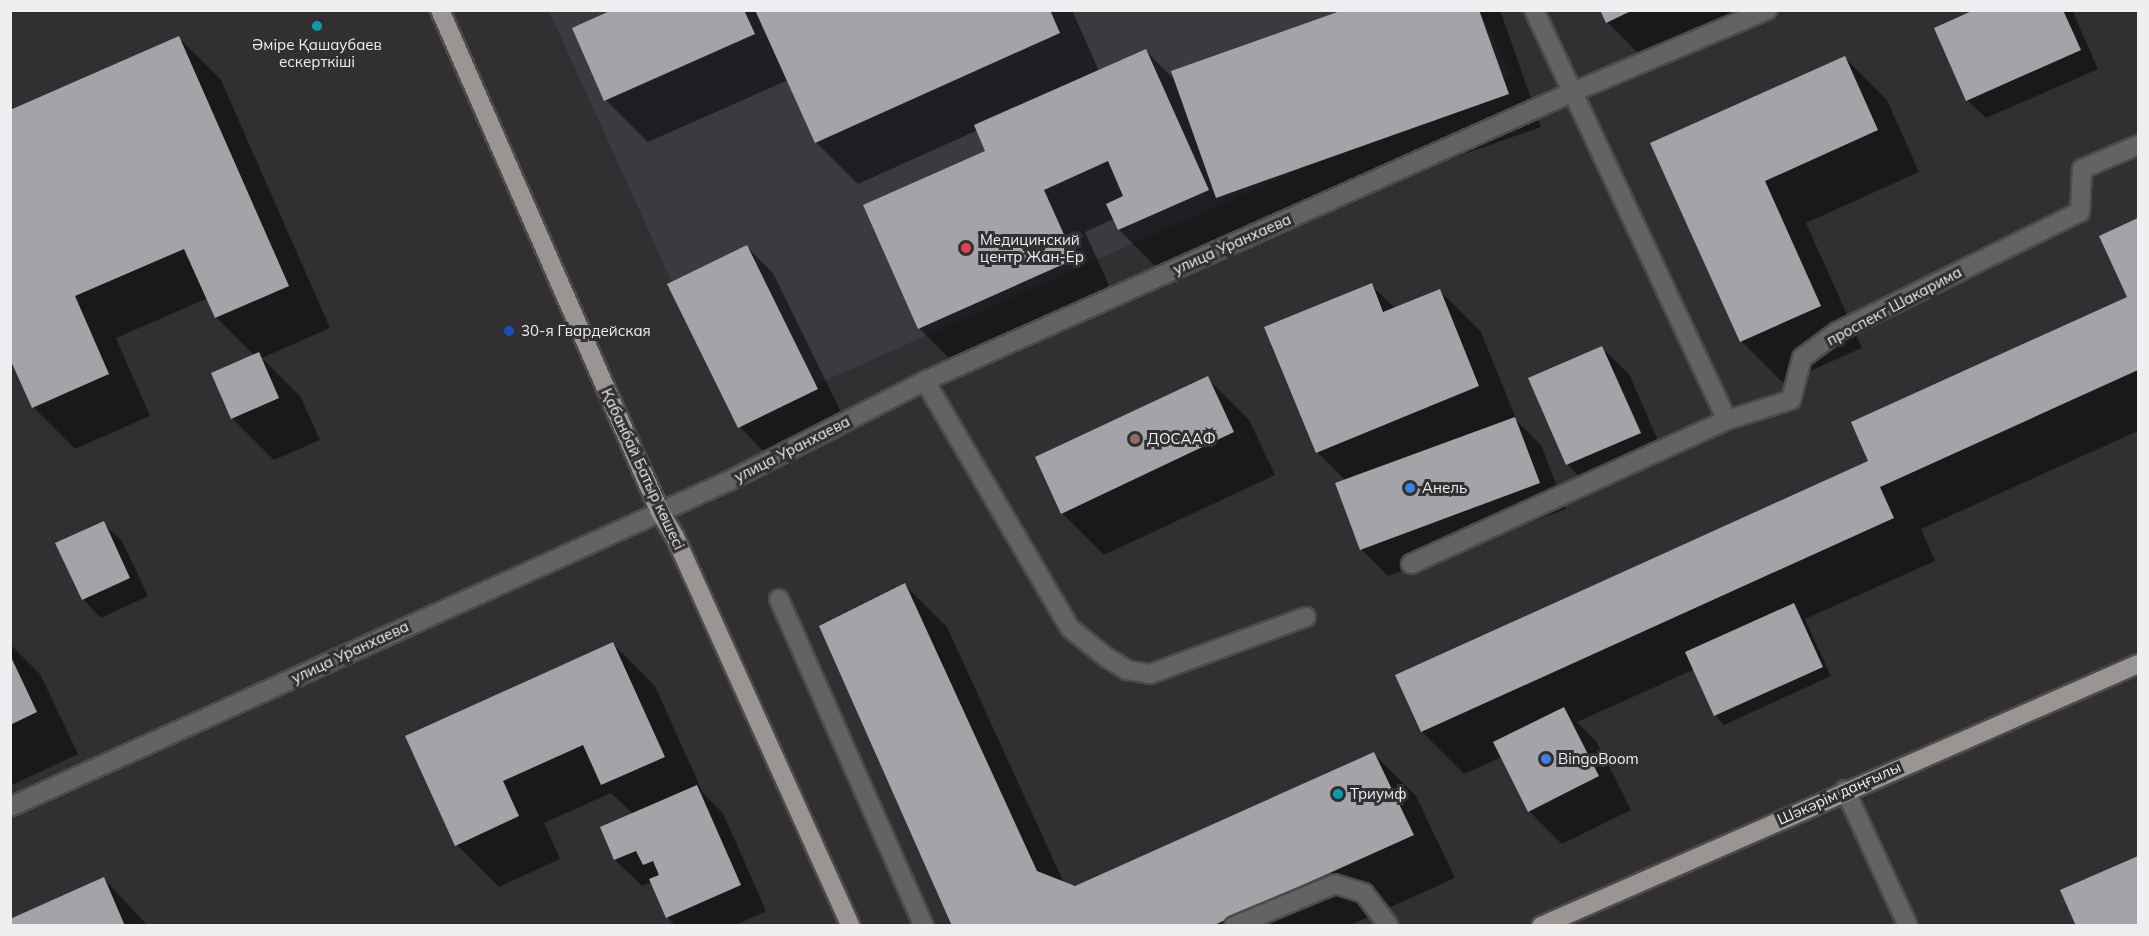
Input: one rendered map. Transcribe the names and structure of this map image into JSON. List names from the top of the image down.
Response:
{
  "streets": {
    "main road": ["Қабанбай Батыр көшесі", "Шәкәрім даңғылы"],
    "street": ["улица Уранхаева", "проспект Шакарима"]
  },
  "crossings": [
    ["улица Уранхаева", "Қабанбай Батыр көшесі"]
  ],
  "places": [
    "Әміре Қашаубаев ескерткіші",
    "Медицинский центр Жан-Ер",
    "30-я Гвардейская",
    "ДОСААФ",
    "Анель",
    "BingoBoom",
    "Триумф"
  ]
}
